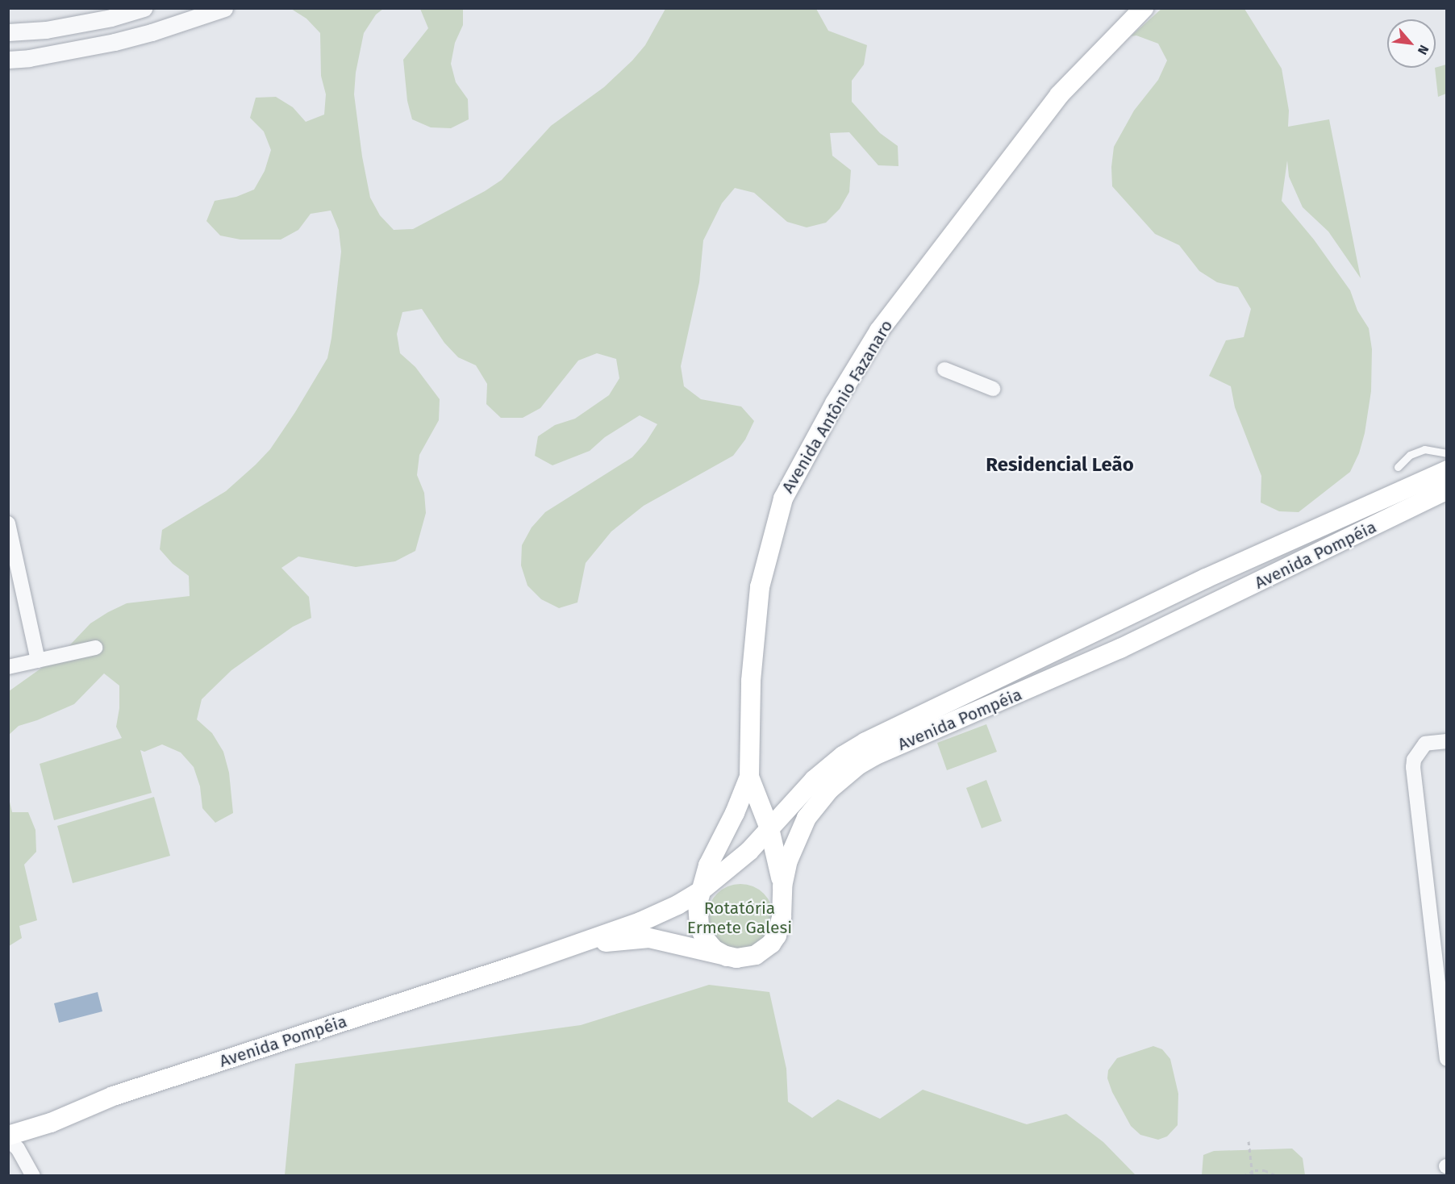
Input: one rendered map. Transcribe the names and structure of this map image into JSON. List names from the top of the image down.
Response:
{
  "streets": {
    "main road": ["Avenida Antônio Fazanaro", "Avenida Pompéia"]
  },
  "crossings": [
    ["Avenida Antônio Fazanaro", "Avenida Pompéia"]
  ],
  "districts": ["Residencial Leão"],
  "parks": ["Rotatória Ermete Galesi"],
  "north": "bottom right"
}
